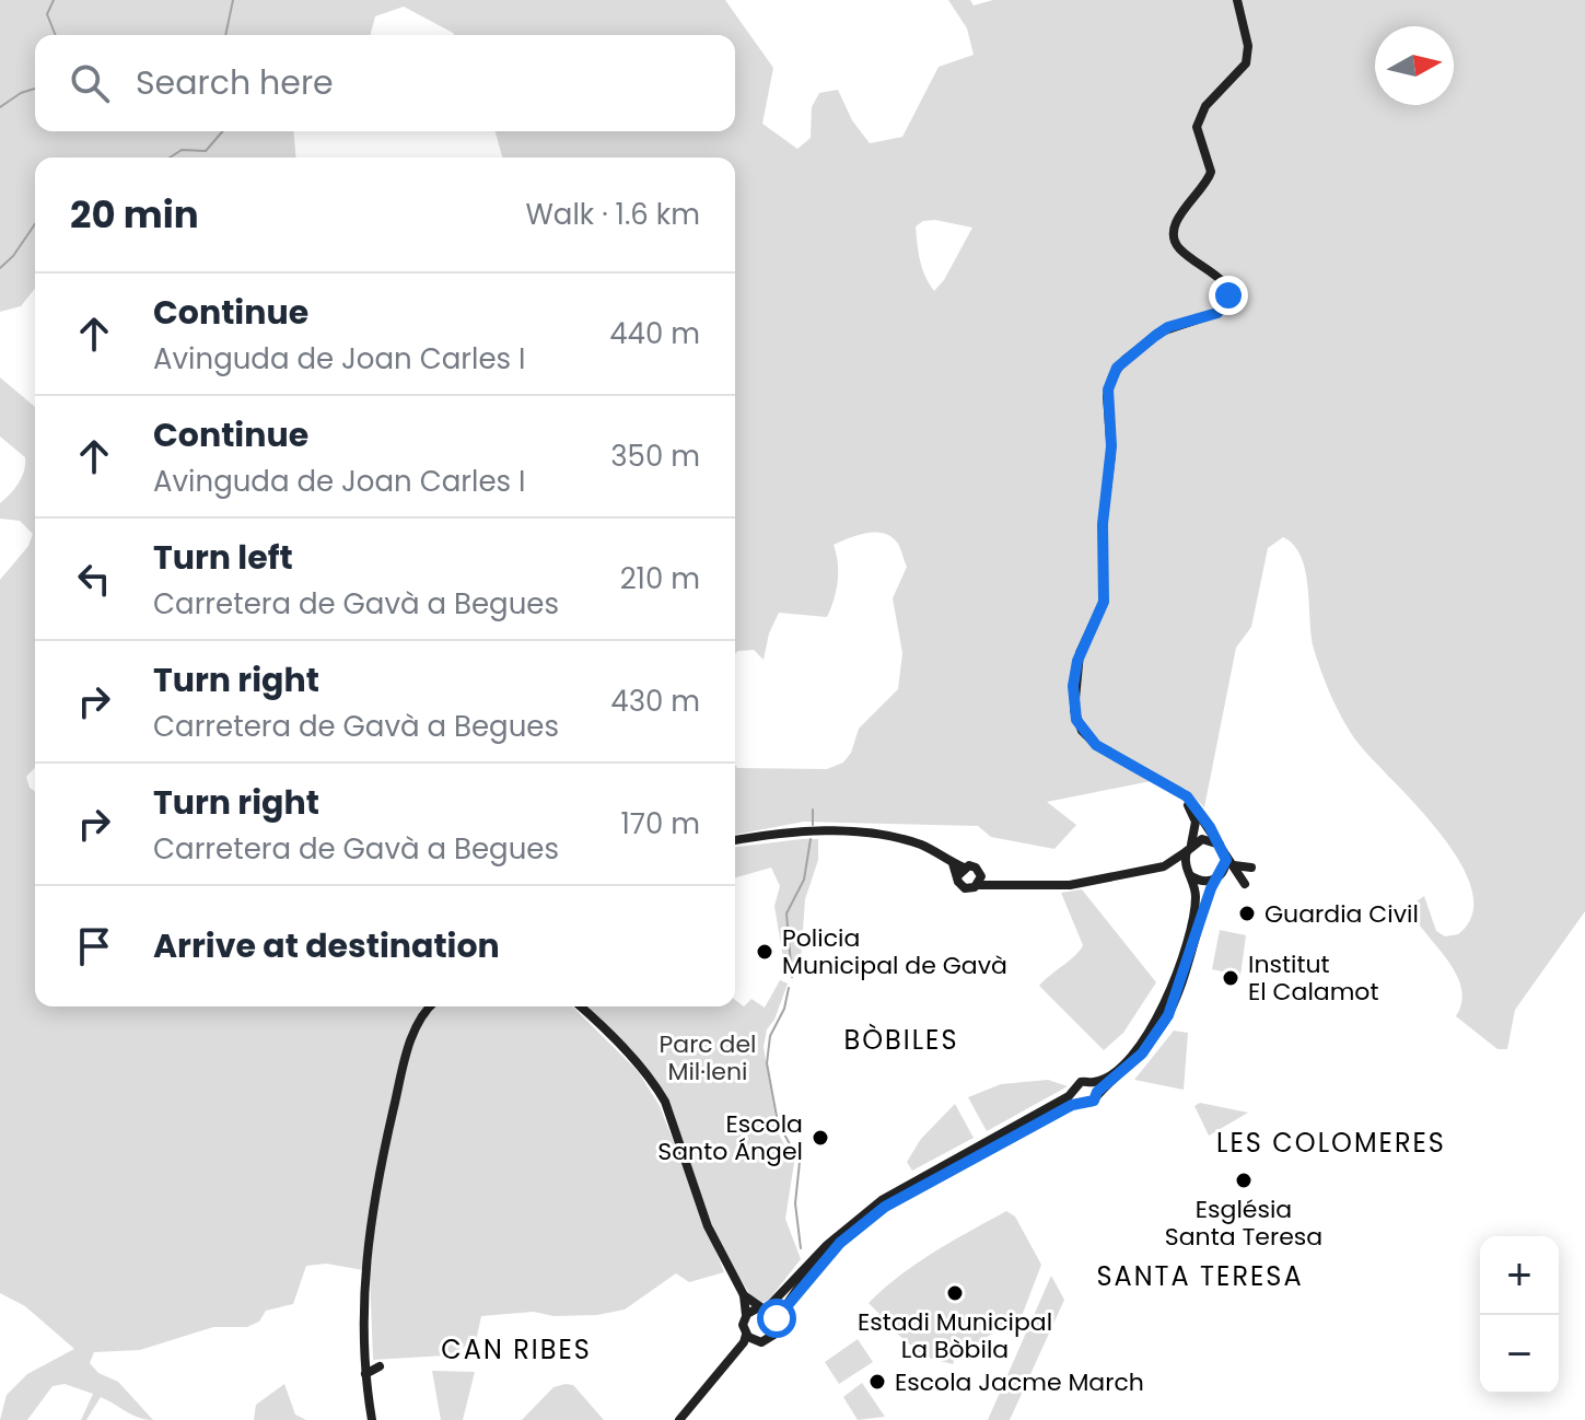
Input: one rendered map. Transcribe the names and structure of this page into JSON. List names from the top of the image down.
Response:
{
  "districts": [
    "BÒBILES",
    "LES COLOMERES",
    "SANTA TERESA",
    "CAN RIBES"
  ],
  "parks": ["Parc del Mil·leni"],
  "places": [
    "Guardia Civil",
    "Policia Municipal de Gavà",
    "Institut El Calamot",
    "Escola Santo Ángel",
    "Església Santa Teresa",
    "Estadi Municipal La Bòbila",
    "Escola Jacme March"
  ],
  "north": "right",
  "page": {
    "search": "Search here",
    "heading": ["20 min", "Walk · 1.6 km"],
    "list": [
      ["Continue", "Avinguda de Joan Carles I", "440 m"],
      ["Continue", "Avinguda de Joan Carles I", "350 m"],
      ["Turn left", "Carretera de Gavà a Begues", "210 m"],
      ["Turn right", "Carretera de Gavà a Begues", "430 m"],
      ["Turn right", "Carretera de Gavà a Begues", "170 m"],
      "Arrive at destination"
    ],
    "map_buttons": ["+", "−"]
  }
}
